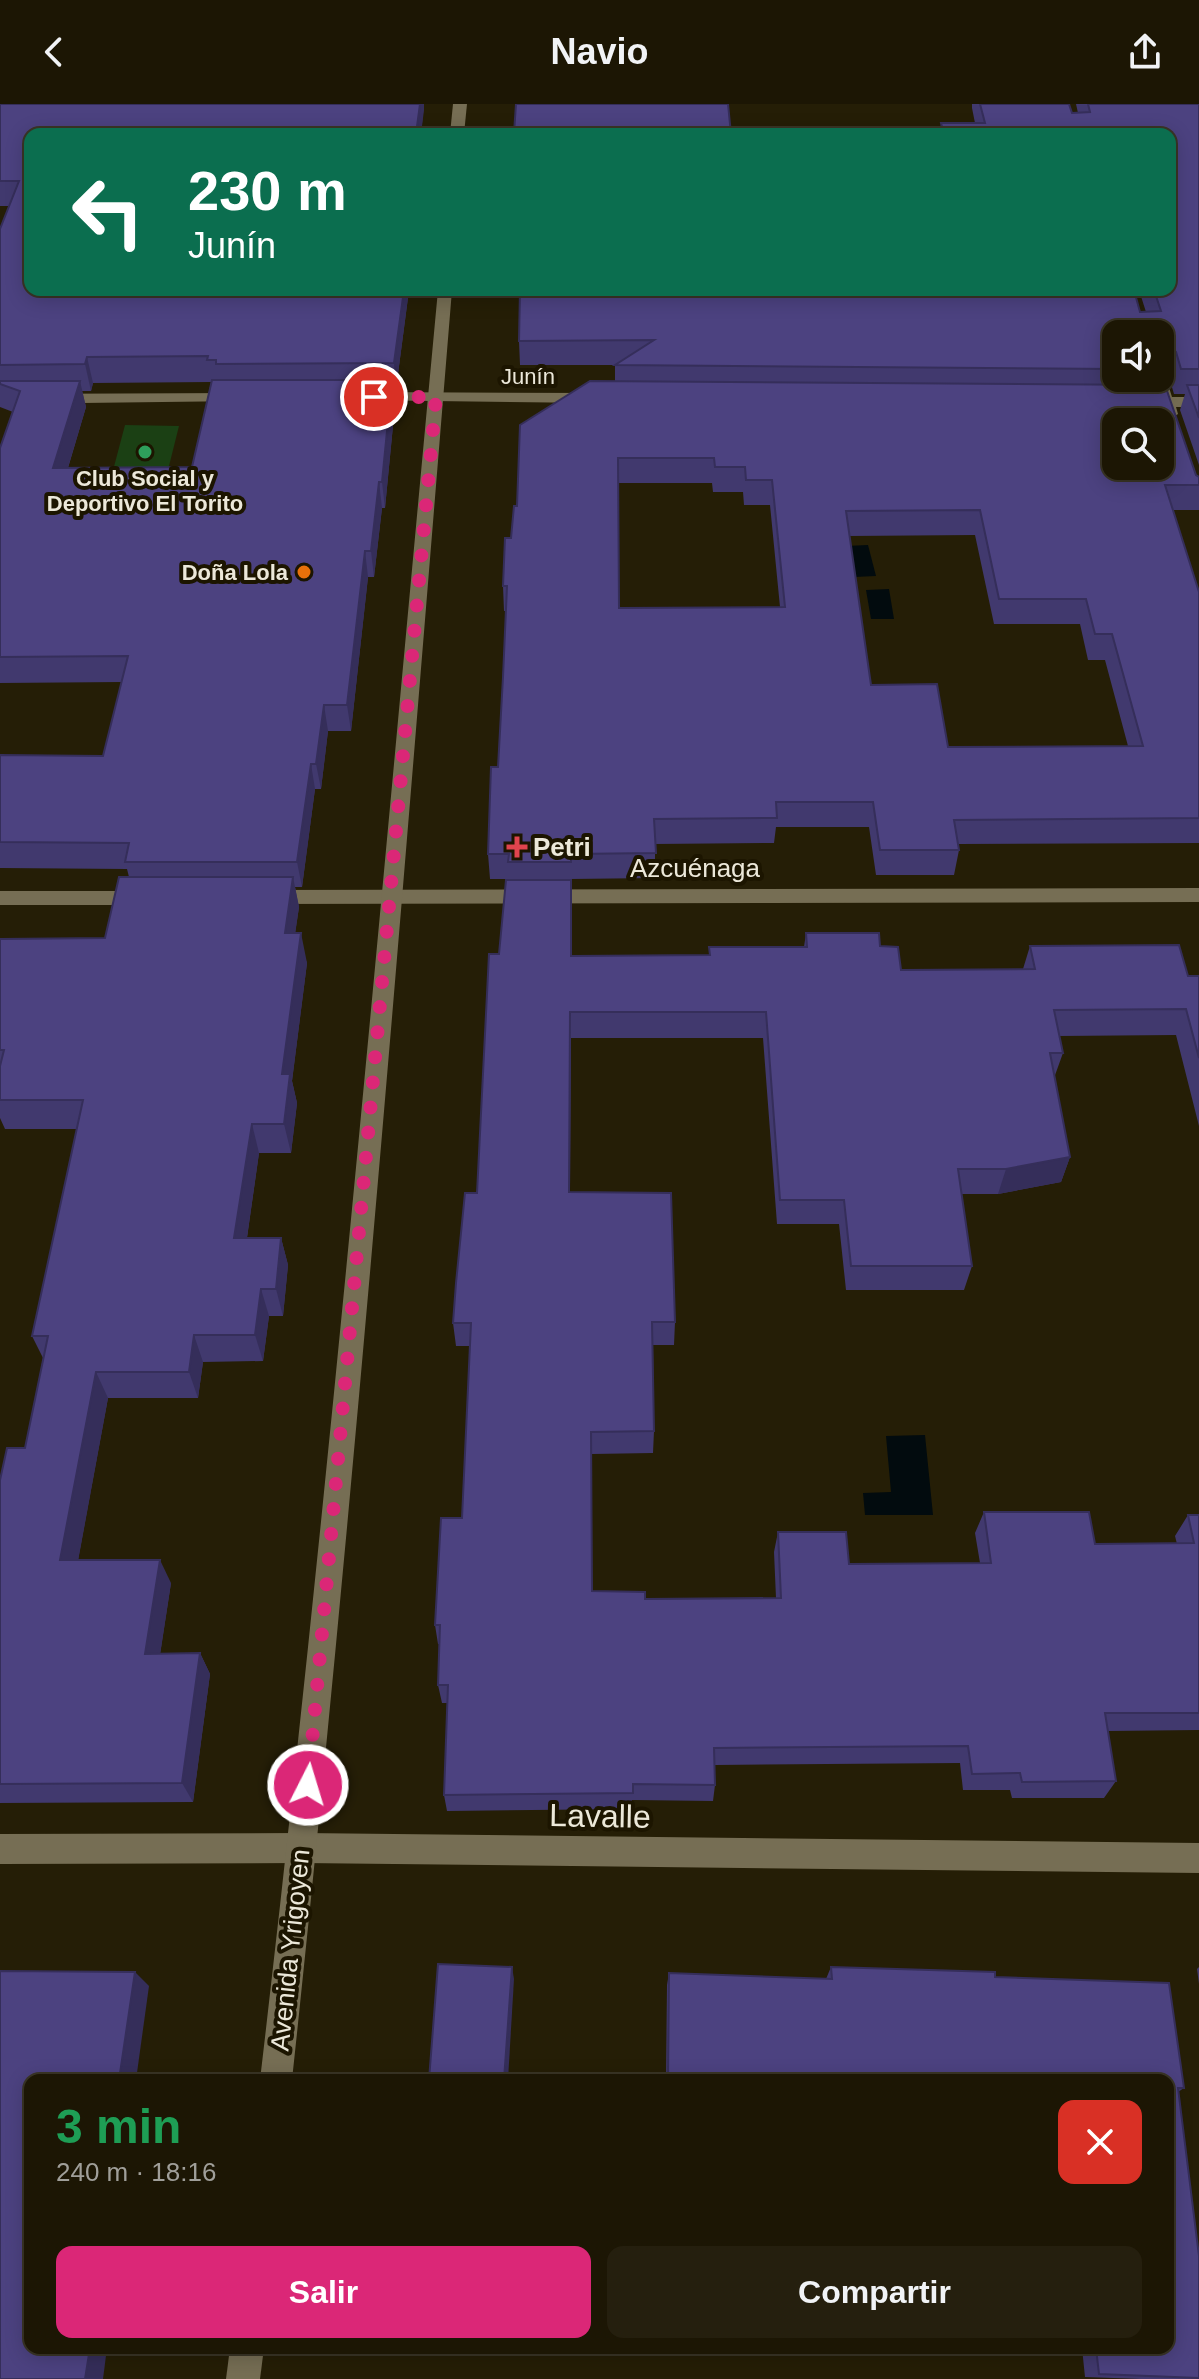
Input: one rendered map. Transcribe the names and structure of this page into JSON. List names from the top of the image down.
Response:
{
  "streets": {
    "street": [
      "Junín",
      "Azcuénaga",
      "Lavalle",
      "Avenida Yrigoyen"
    ]
  },
  "crossings": [
    ["Junín", "Avenida Yrigoyen"],
    ["Azcuénaga", "Avenida Yrigoyen"],
    ["Lavalle", "Avenida Yrigoyen"]
  ],
  "places": {
    "other": ["Club Social y Deportivo El Torito", "Doña Lola"],
    "health": ["Petri"]
  },
  "page": {
    "header": "Navio",
    "turn": ["230 m", "Junín"],
    "heading": ["3 min", "240 m · 18:16"],
    "buttons": ["Salir", "Compartir"]
  }
}
